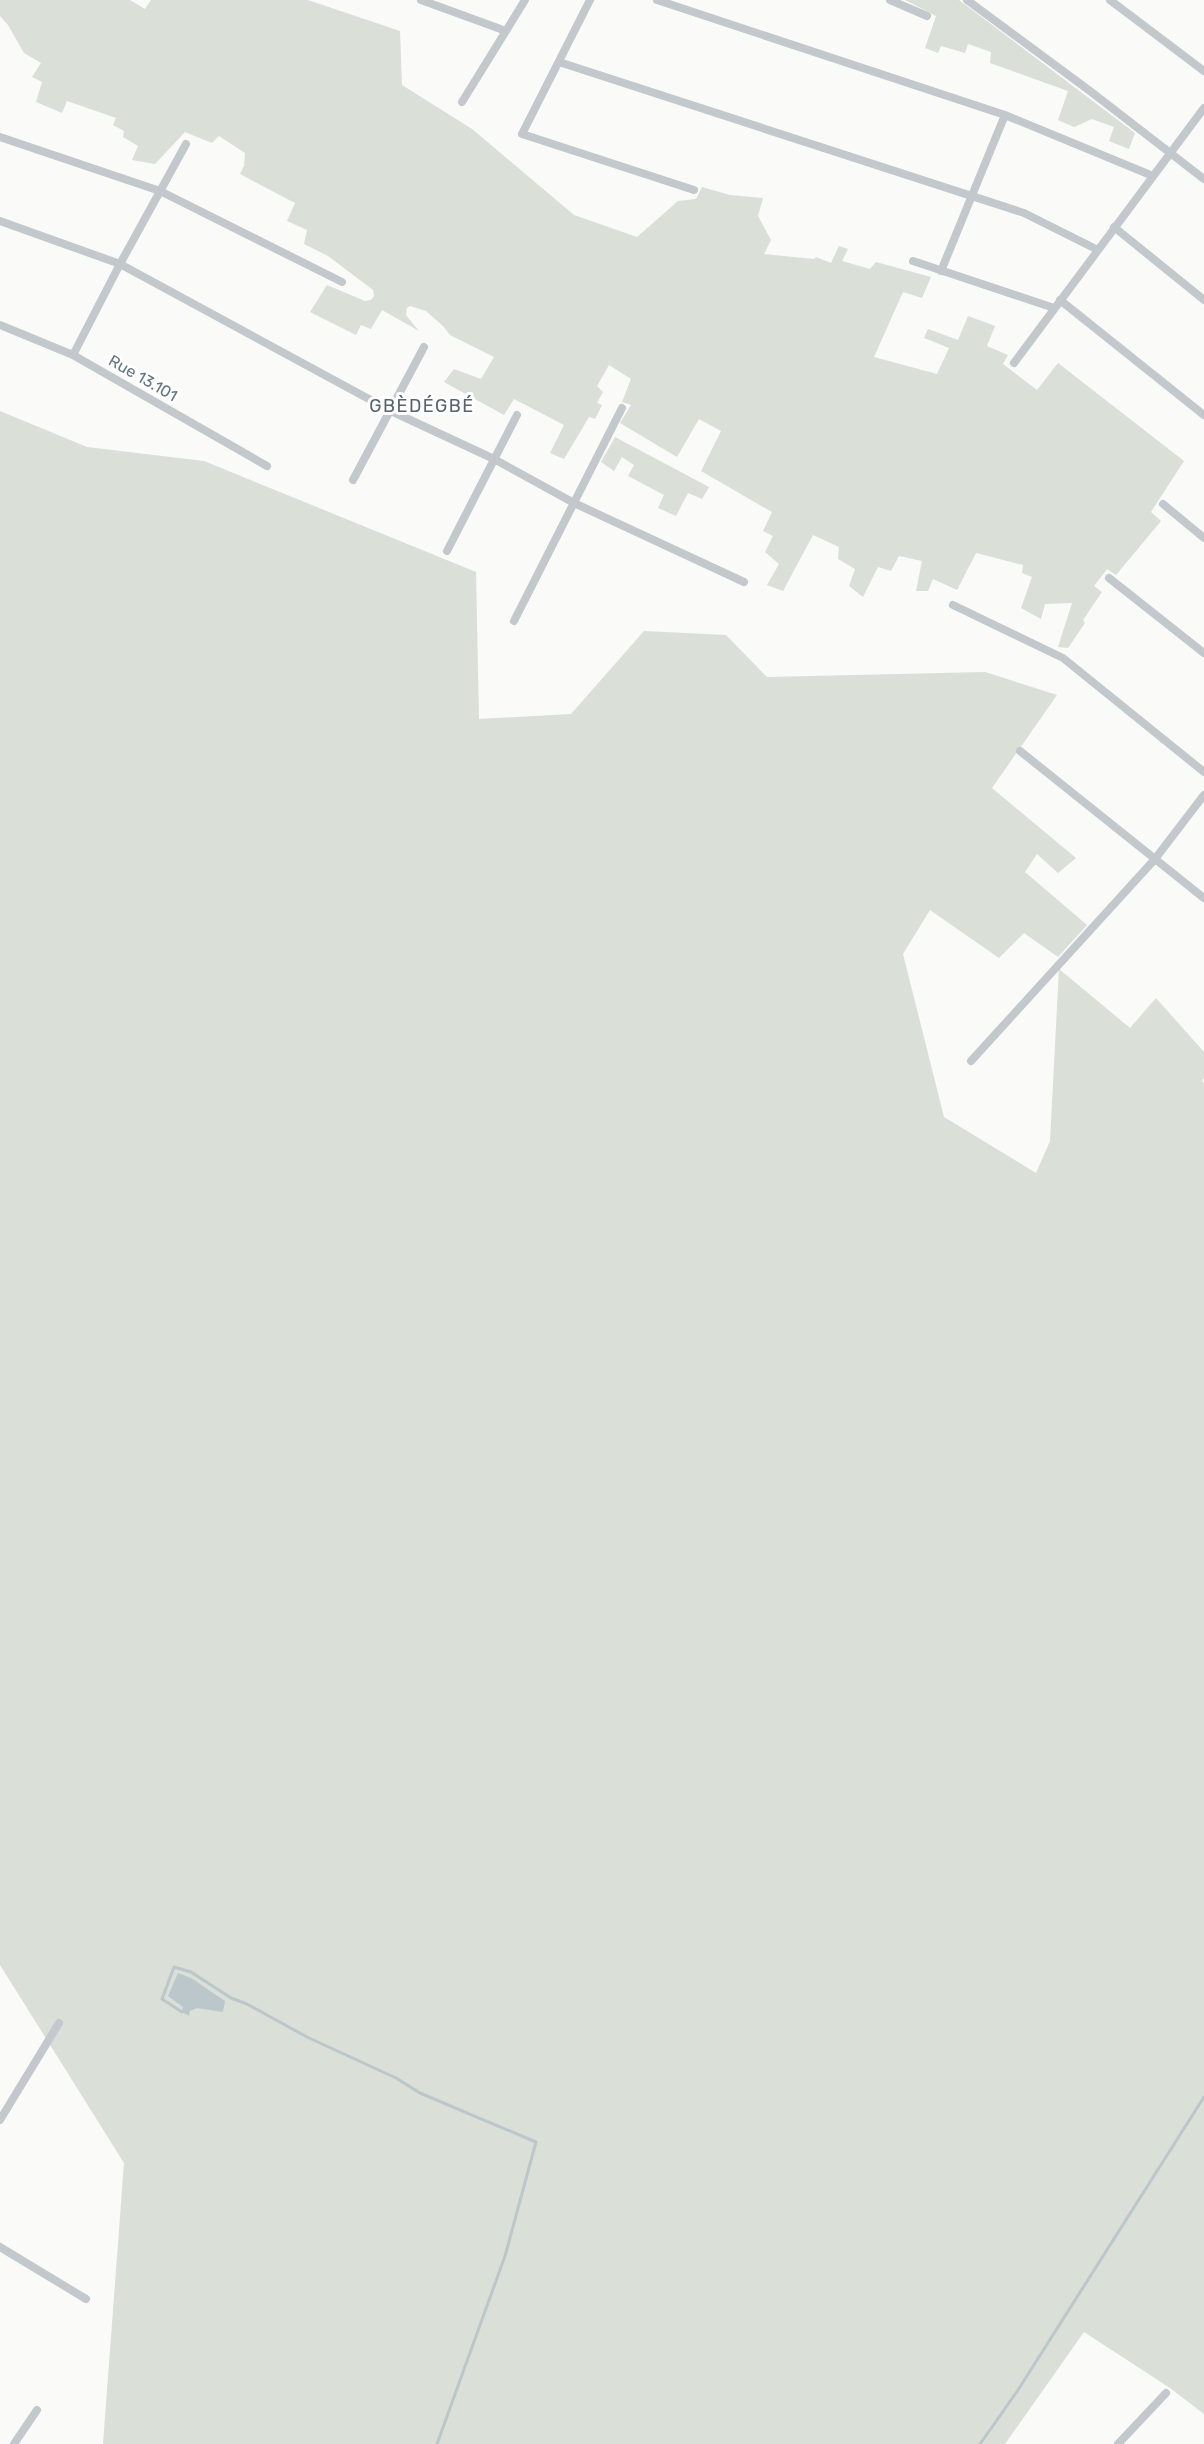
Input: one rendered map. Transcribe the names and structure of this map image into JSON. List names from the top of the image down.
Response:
{
  "streets": {
    "street": ["Rue 13.101"]
  },
  "districts": ["GBÈDÉGBÉ"]
}
